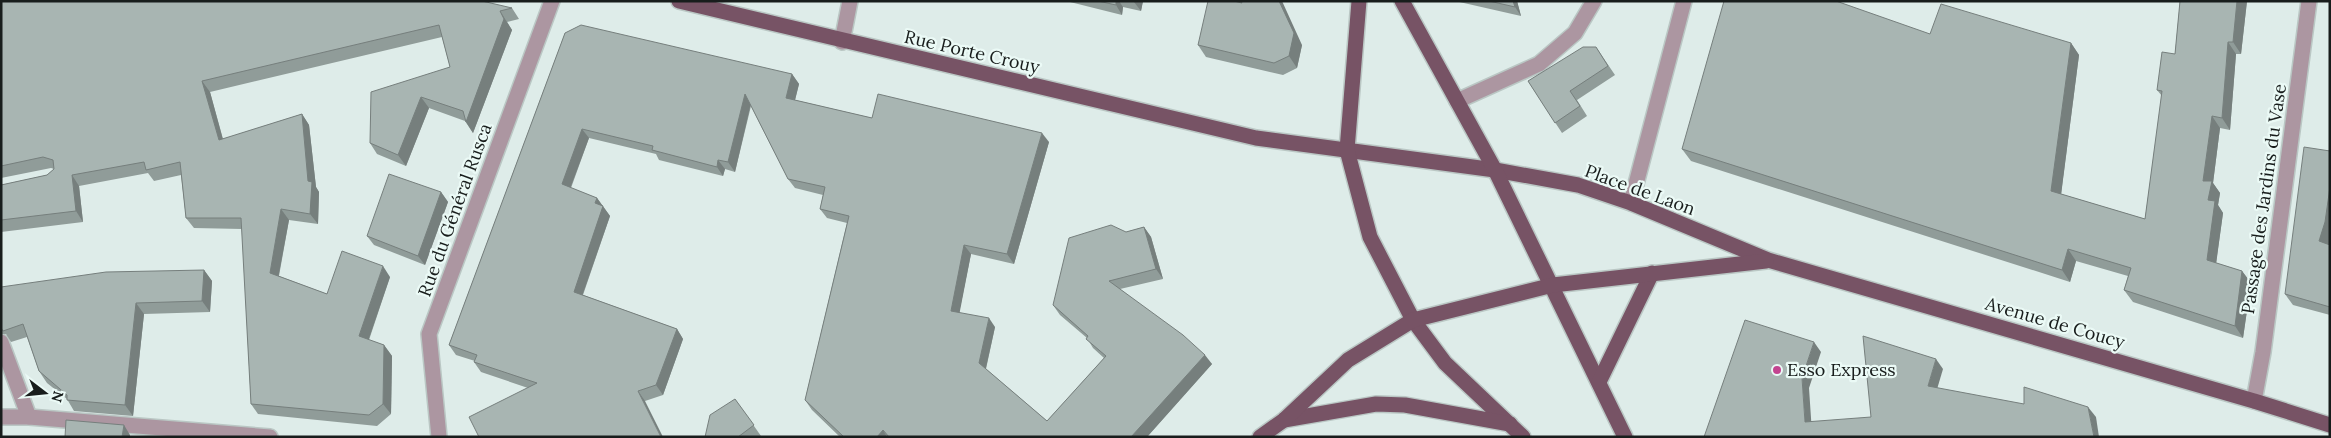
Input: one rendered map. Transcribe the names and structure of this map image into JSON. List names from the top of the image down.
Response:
{
  "streets": {
    "main road": ["Rue Porte Crouy", "Place de Laon", "Avenue de Coucy"],
    "street": ["Passage des Jardins du Vase", "Rue du Général Rusca"]
  },
  "crossings": [
    ["Rue Porte Crouy", "Place de Laon"],
    ["Place de Laon", "Avenue de Coucy"],
    ["Passage des Jardins du Vase", "Avenue de Coucy"]
  ],
  "places": ["Esso Express"],
  "north": "right"
}
